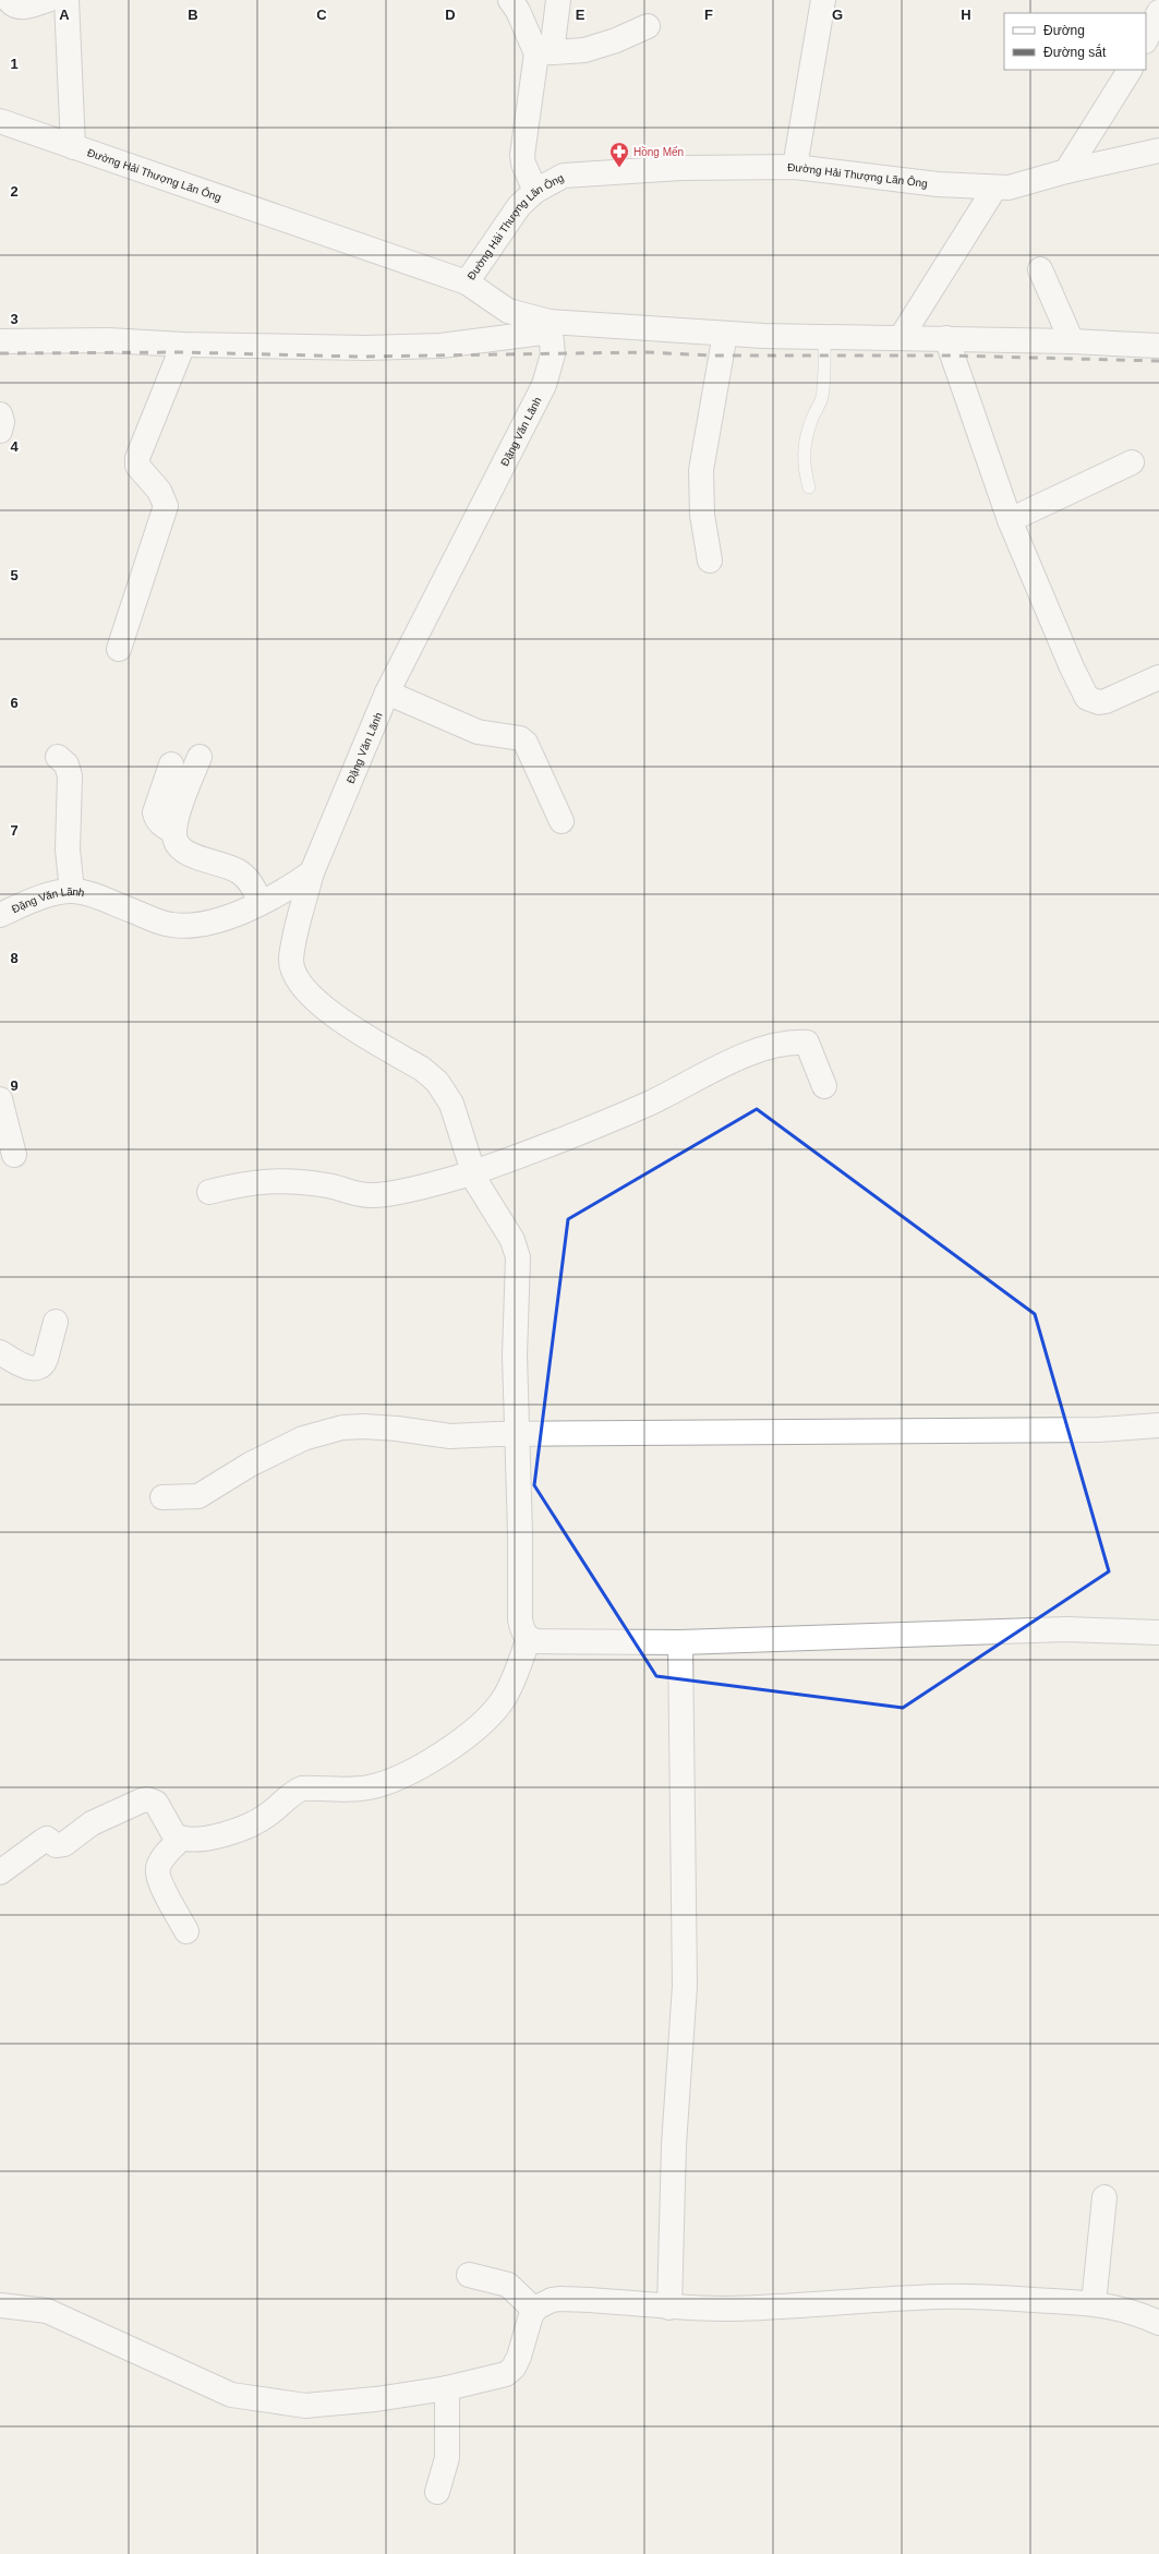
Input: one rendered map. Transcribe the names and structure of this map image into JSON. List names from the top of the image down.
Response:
{
  "streets": {
    "street": ["Đường Hải Thượng Lãn Ông", "Đặng Văn Lãnh"]
  },
  "places": {
    "pharmacy": ["Hồng Mến"]
  },
  "legend": ["Đường", "Đường sắt"],
  "grid": {
    "columns": [
      "A",
      "B",
      "C",
      "D",
      "E",
      "F",
      "G",
      "H"
    ],
    "rows": [
      "1",
      "2",
      "3",
      "4",
      "5",
      "6",
      "7",
      "8",
      "9"
    ]
  }
}
